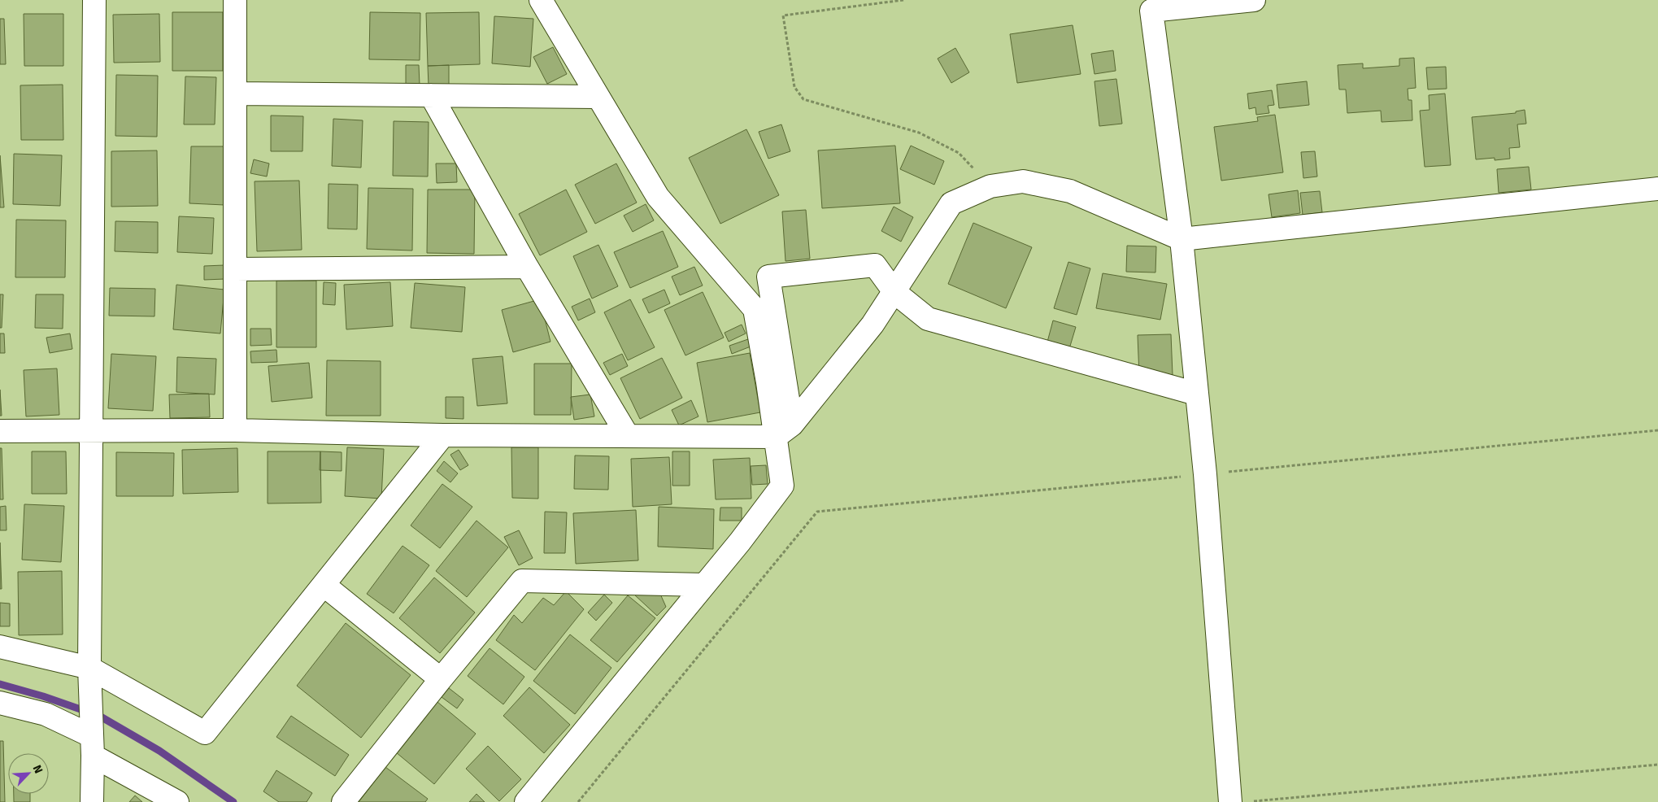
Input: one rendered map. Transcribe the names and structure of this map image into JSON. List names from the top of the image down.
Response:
{
  "north": "top right"
}
